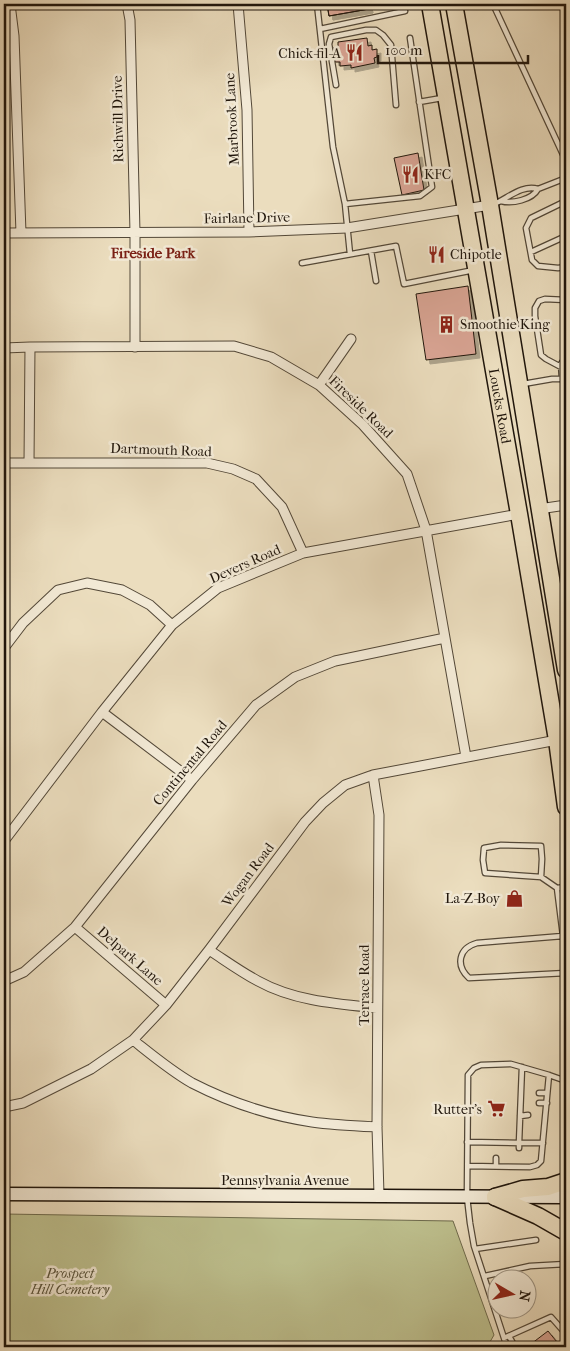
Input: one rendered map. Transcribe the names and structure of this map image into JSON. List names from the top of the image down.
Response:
{
  "streets": {
    "highway": ["Loucks Road"],
    "street": [
      "Richwill Drive",
      "Marbrook Lane",
      "Fairlane Drive",
      "Fireside Road",
      "Dartmouth Road",
      "Devers Road",
      "Continental Road",
      "Wogan Road",
      "Delpark Lane",
      "Terrace Road",
      "Pennsylvania Avenue"
    ]
  },
  "crossings": [
    ["Richwill Drive", "Fairlane Drive"],
    ["Richwill Drive", "Fireside Road"],
    ["Marbrook Lane", "Fairlane Drive"],
    ["Fairlane Drive", "Loucks Road"],
    ["Loucks Road", "Devers Road"],
    ["Loucks Road", "Wogan Road"],
    ["Fireside Road", "Devers Road"],
    ["Fireside Road", "Continental Road"],
    ["Fireside Road", "Wogan Road"],
    ["Dartmouth Road", "Devers Road"],
    ["Continental Road", "Delpark Lane"],
    ["Wogan Road", "Delpark Lane"],
    ["Wogan Road", "Terrace Road"],
    ["Terrace Road", "Pennsylvania Avenue"]
  ],
  "districts": ["Fireside Park"],
  "parks": ["Prospect Hill Cemetery"],
  "places": {
    "restaurant": ["Chick-fil-A", "KFC", "Chipotle"],
    "building": ["Smoothie King"],
    "shop": ["La-Z-Boy"],
    "supermarket": ["Rutter's"]
  },
  "scale_bar": "100 m",
  "north": "right"
}
